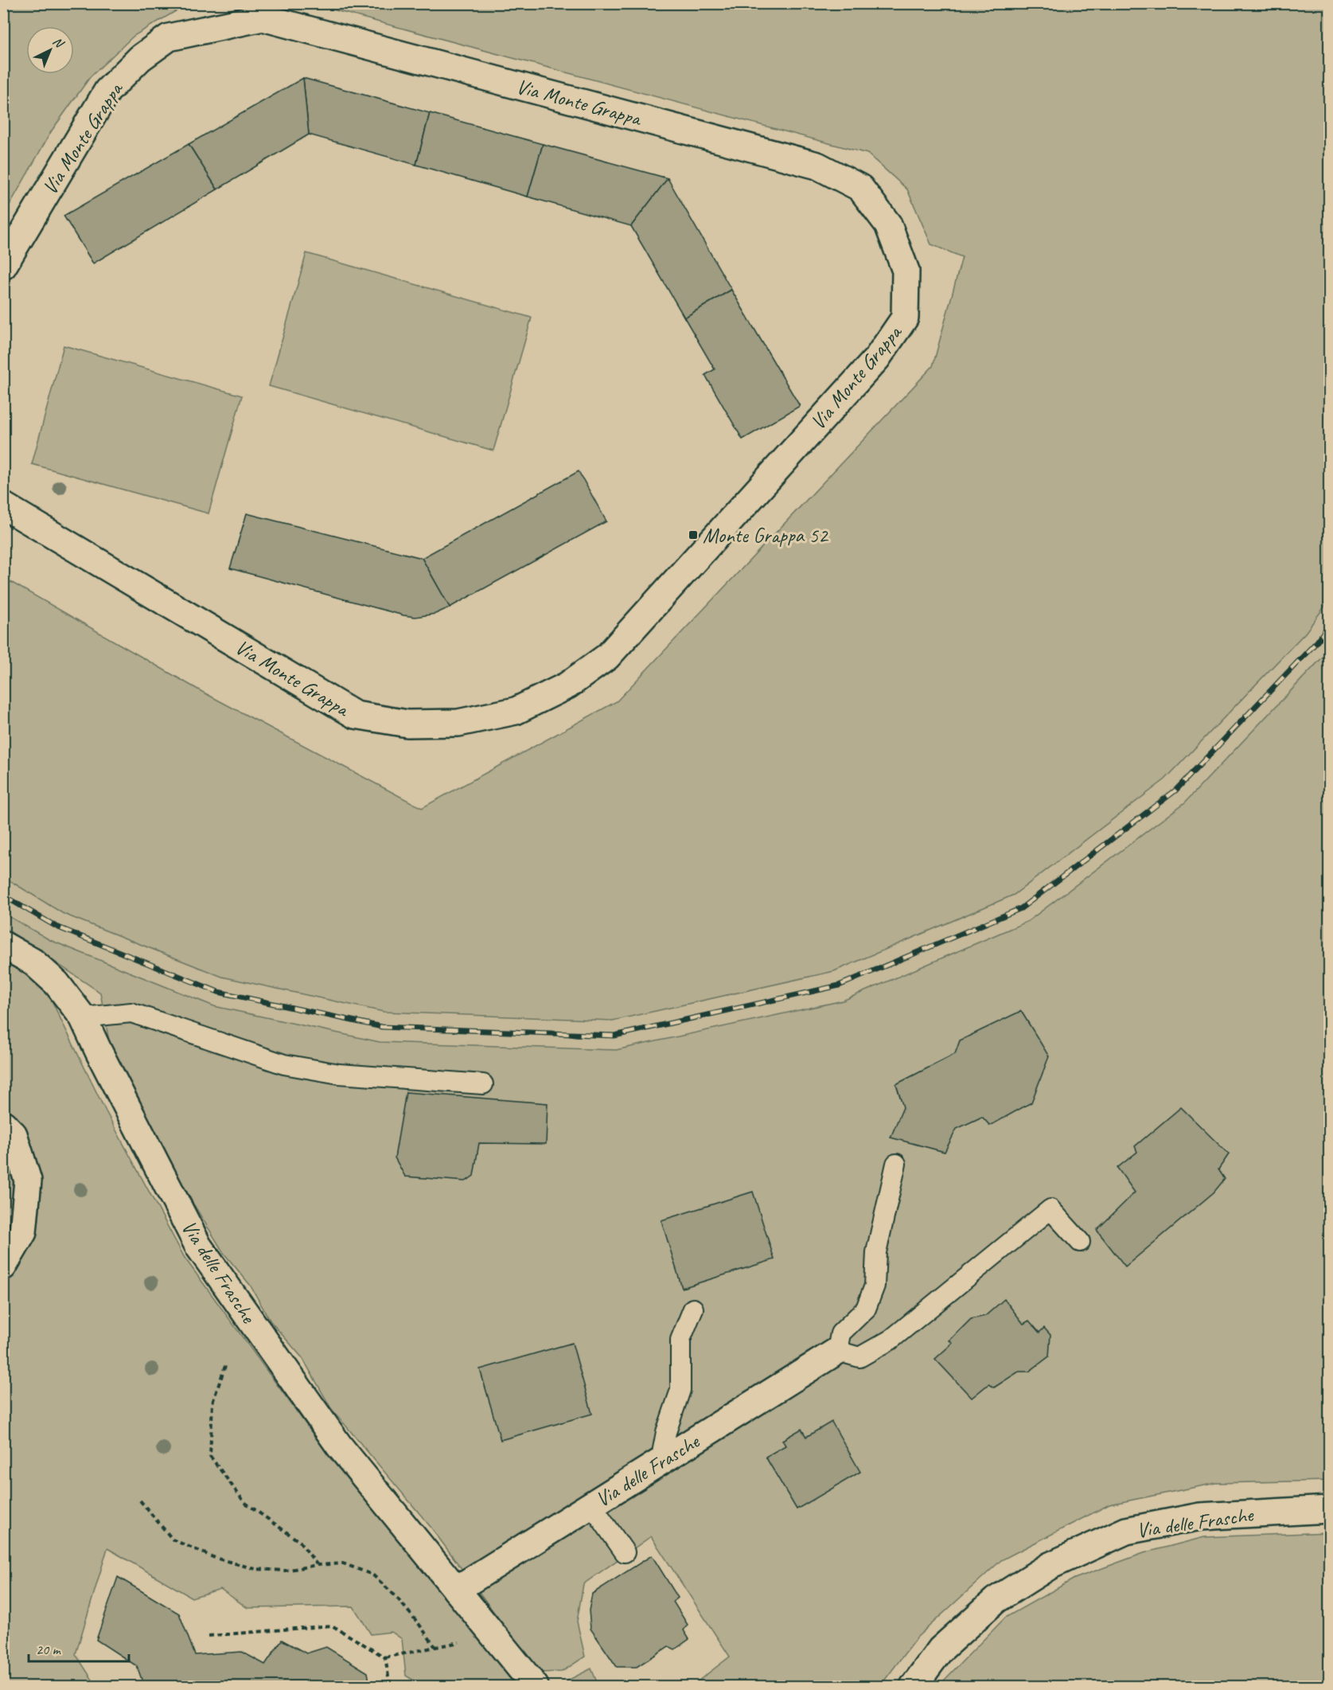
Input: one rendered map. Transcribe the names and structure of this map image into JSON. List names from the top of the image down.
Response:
{
  "streets": {
    "street": ["Via Monte Grappa", "Via delle Frasche"]
  },
  "places": {
    "transit": ["Monte Grappa 52"]
  },
  "scale_bar": "20 m",
  "north": "top right"
}
